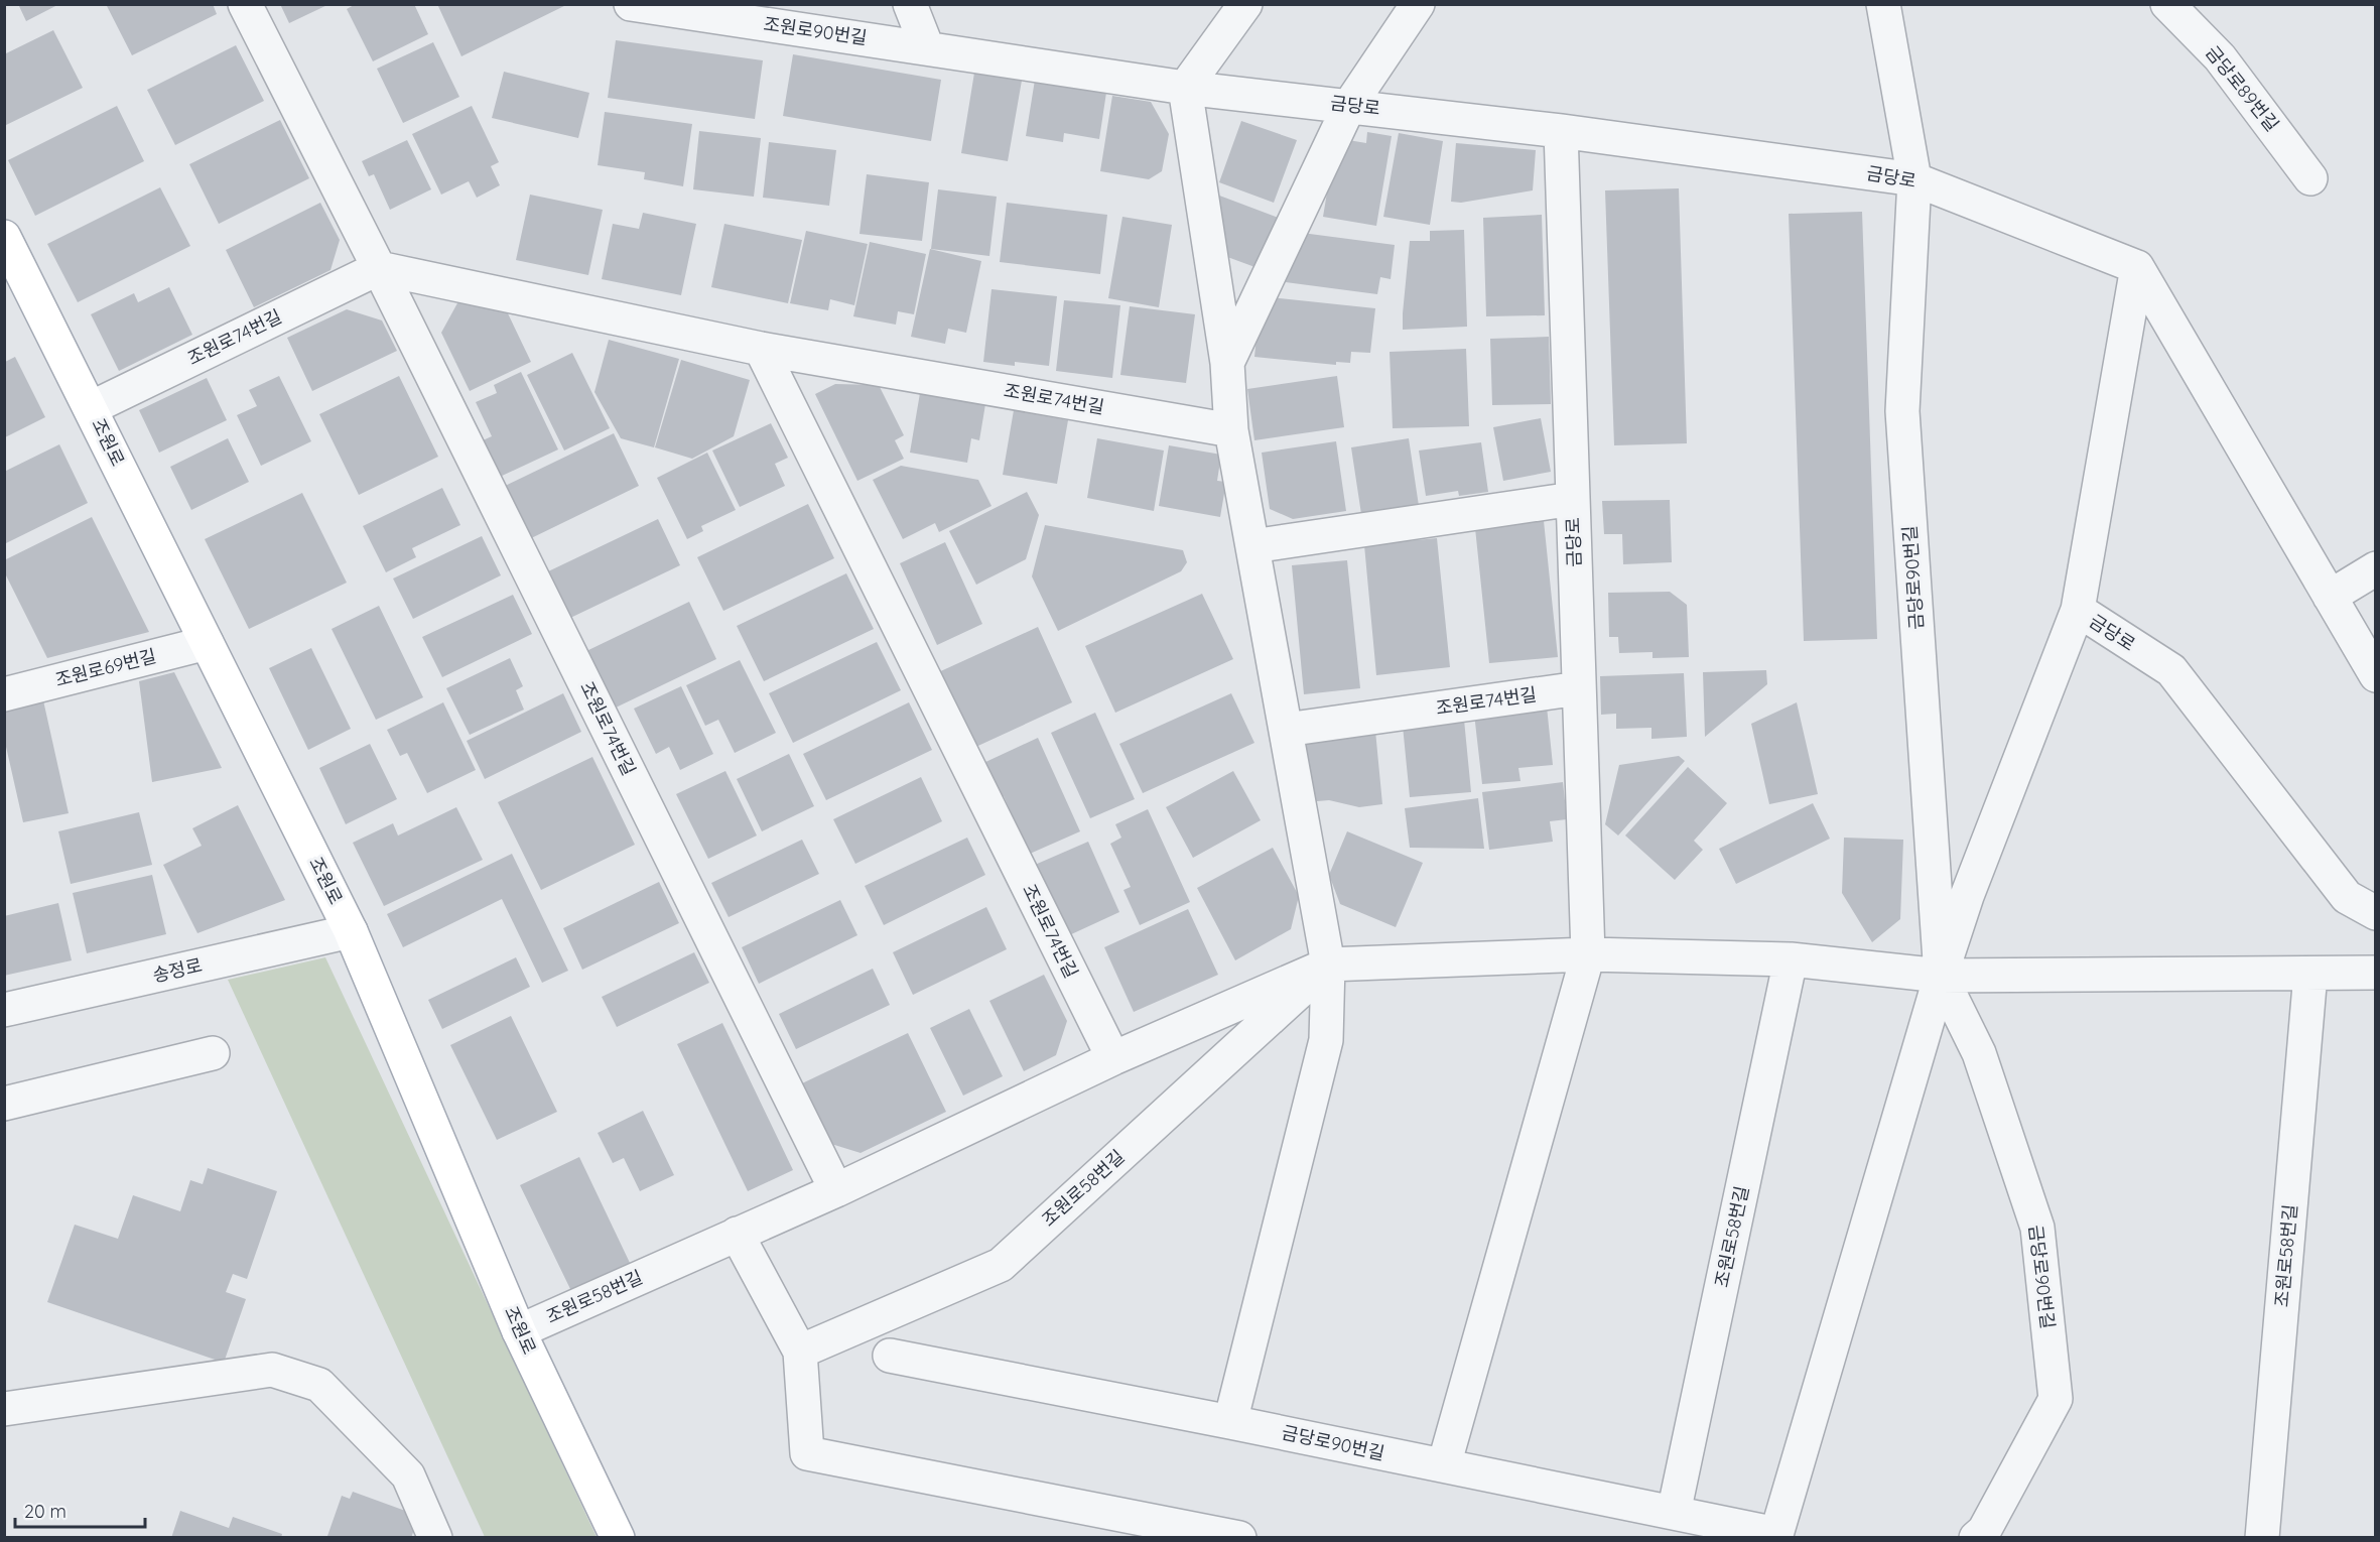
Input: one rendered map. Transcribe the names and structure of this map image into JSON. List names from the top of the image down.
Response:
{
  "streets": {
    "main road": ["조원로"],
    "street": [
      "조원로90번길",
      "금당로89번길",
      "금당로",
      "조원로74번길",
      "금당로90번길",
      "조원로69번길",
      "송정로",
      "조원로58번길"
    ]
  },
  "crossings": [
    ["조원로90번길", "금당로"],
    ["금당로", "조원로74번길"],
    ["금당로", "금당로90번길"],
    ["금당로", "조원로58번길"],
    ["조원로74번길", "조원로"],
    ["조원로74번길", "조원로58번길"],
    ["조원로", "조원로69번길"],
    ["조원로", "송정로"],
    ["조원로", "조원로58번길"],
    ["금당로90번길", "조원로58번길"]
  ],
  "scale_bar": "20 m"
}
